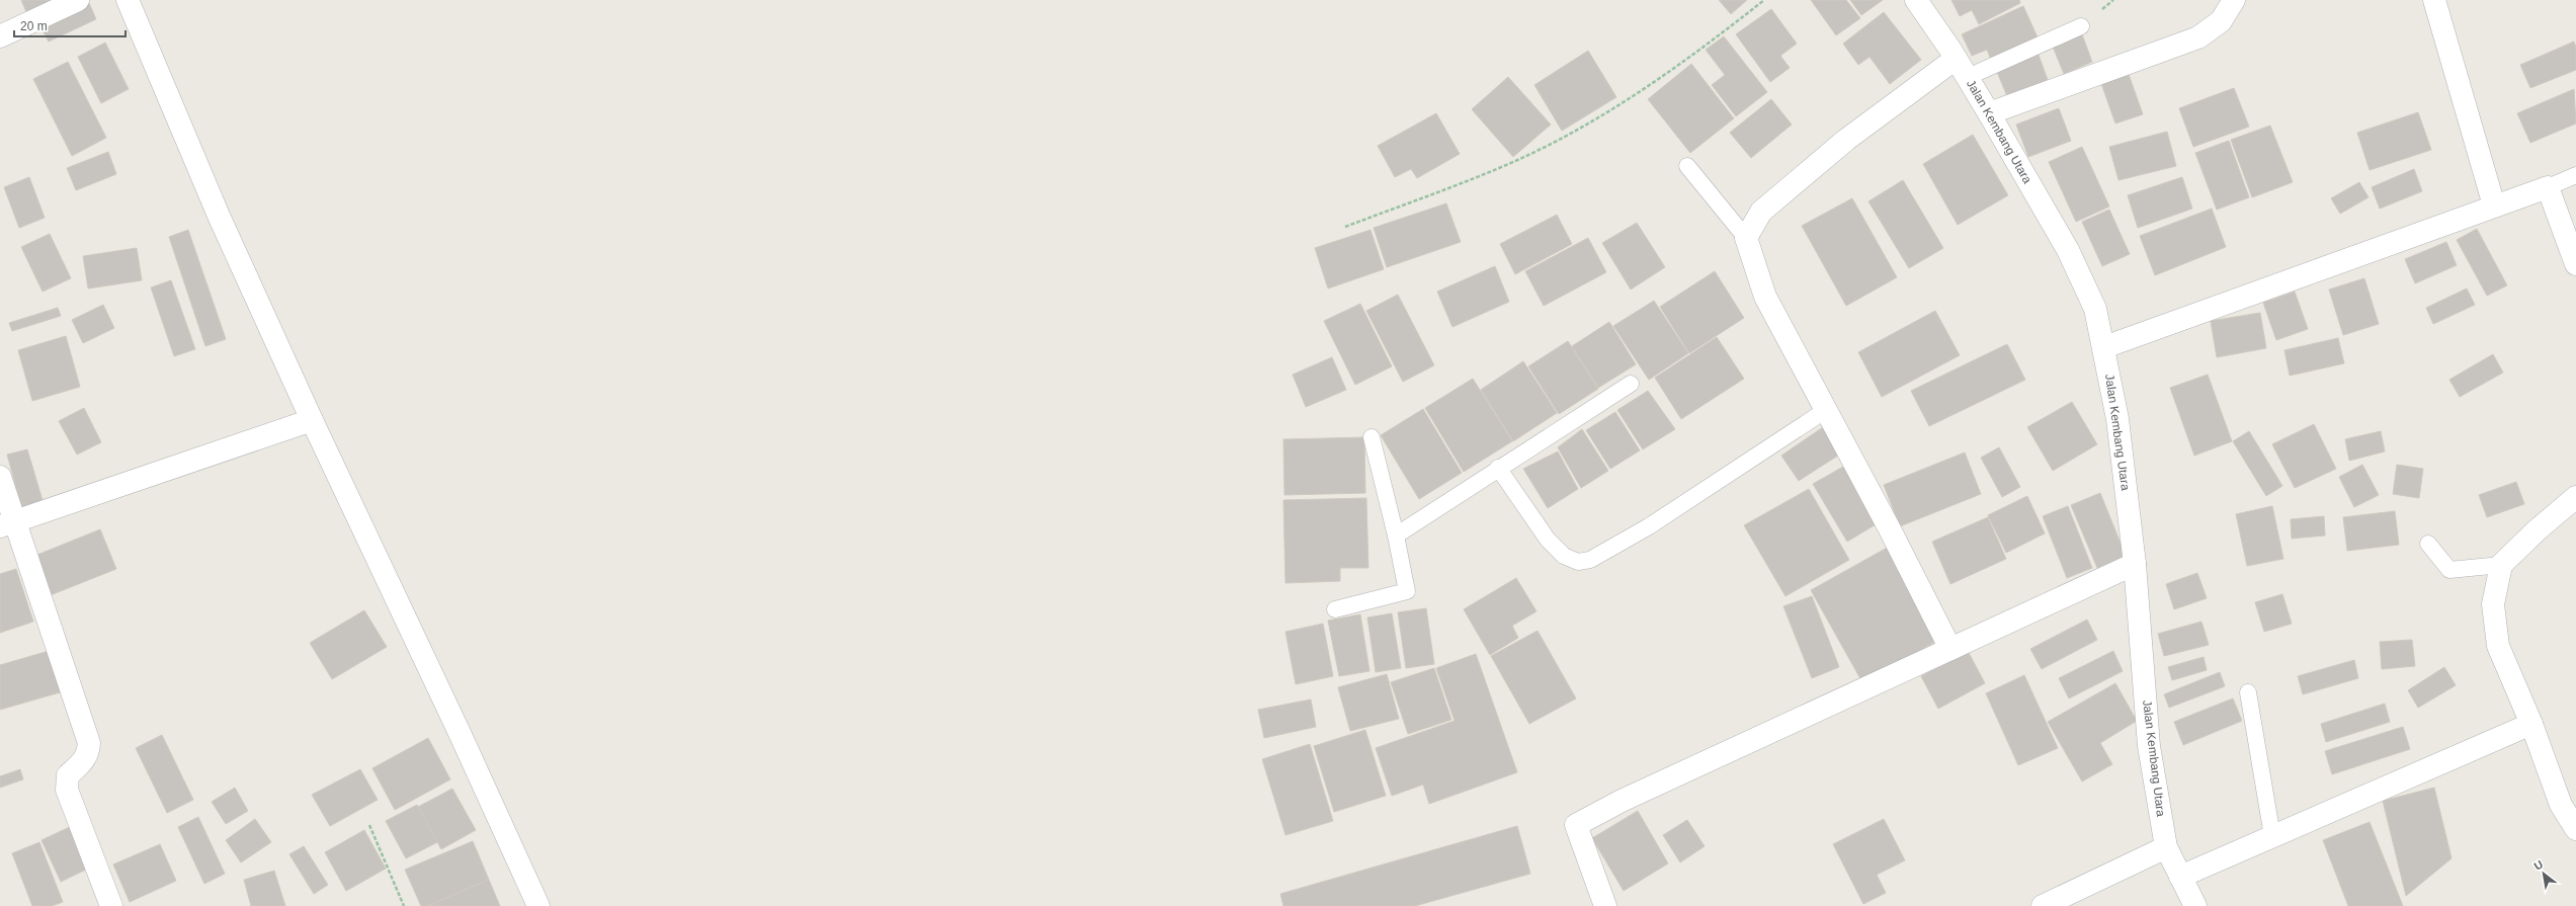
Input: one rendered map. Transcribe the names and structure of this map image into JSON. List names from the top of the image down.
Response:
{
  "streets": {
    "street": ["Jalan Kembang Utara"]
  },
  "scale_bar": "20 m",
  "north": "top left"
}
